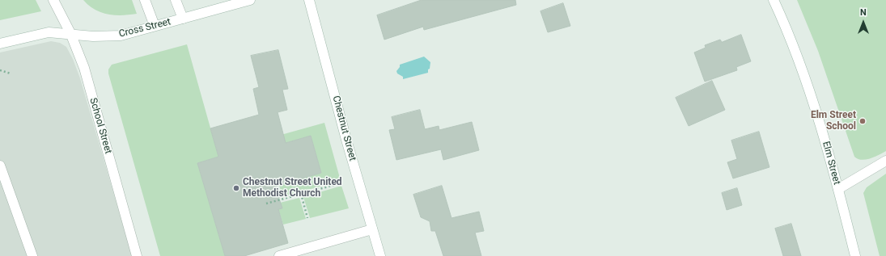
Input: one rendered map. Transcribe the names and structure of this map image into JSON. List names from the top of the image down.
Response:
{
  "streets": {
    "street": [
      "Cross Street",
      "School Street",
      "Chestnut Street",
      "Elm Street"
    ]
  },
  "crossings": [
    ["Cross Street", "School Street"]
  ],
  "places": ["Elm Street School", "Chestnut Street United Methodist Church"],
  "north": "top"
}
